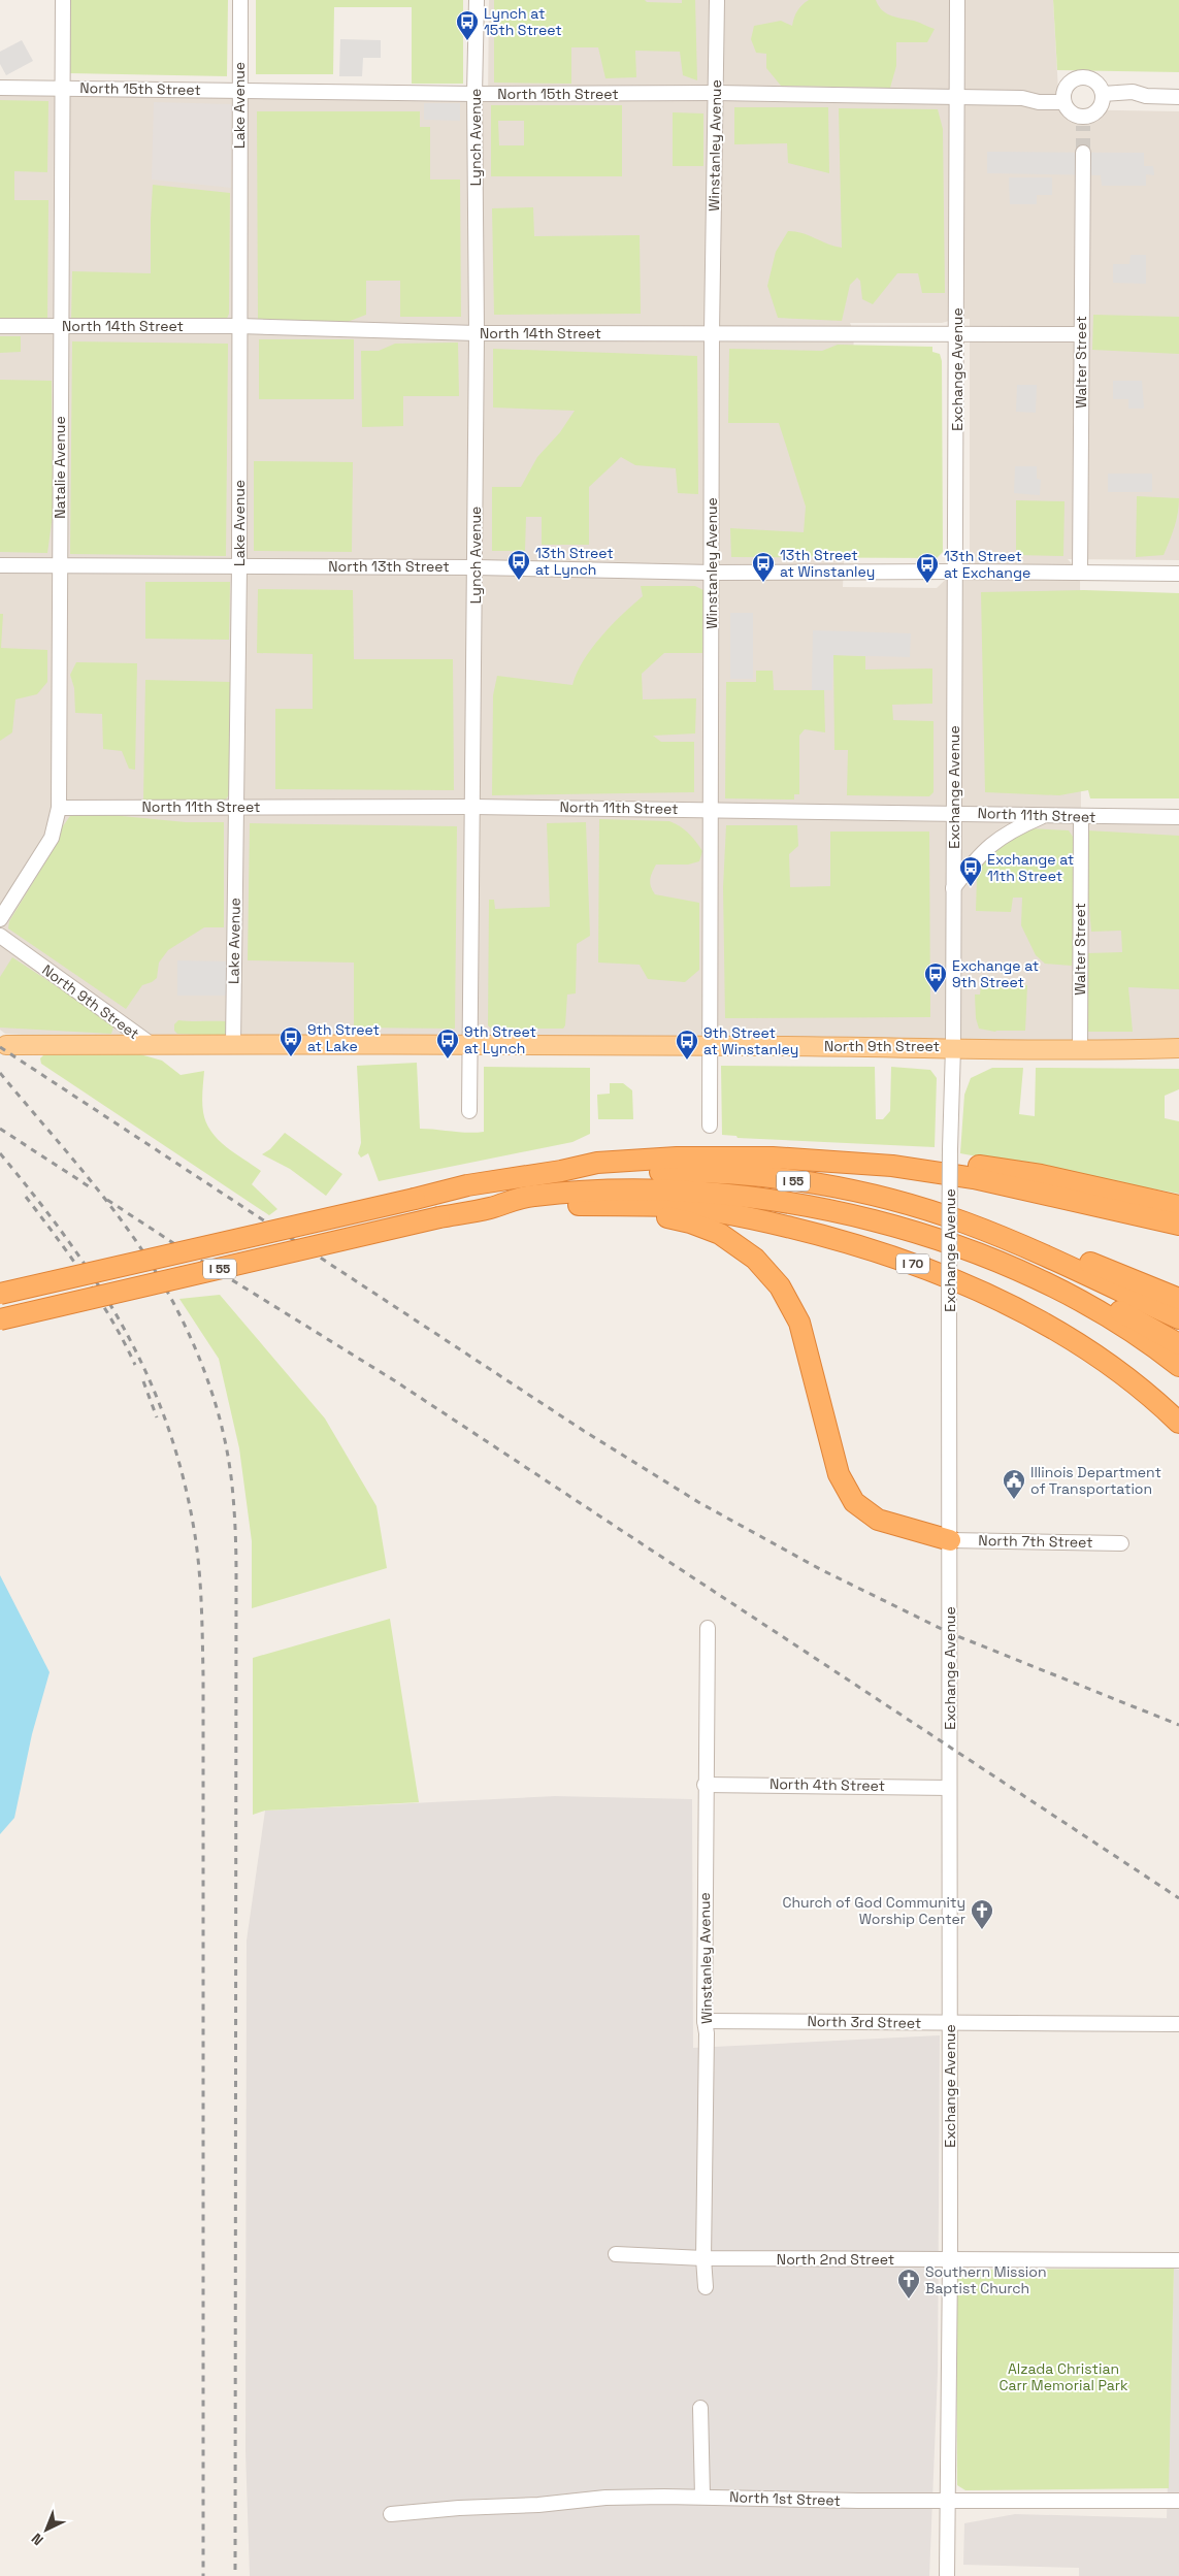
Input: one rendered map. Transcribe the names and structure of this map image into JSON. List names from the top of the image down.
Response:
{
  "streets": {
    "highway": ["I 55", "I 70"],
    "main road": ["North 9th Street"],
    "street": [
      "North 15th Street",
      "Lake Avenue",
      "Lynch Avenue",
      "Winstanley Avenue",
      "North 14th Street",
      "Walter Street",
      "Exchange Avenue",
      "Natalie Avenue",
      "North 13th Street",
      "North 11th Street",
      "North 7th Street",
      "North 4th Street",
      "North 3rd Street",
      "North 2nd Street",
      "North 1st Street"
    ]
  },
  "crossings": [
    ["North 15th Street", "Lake Avenue"],
    ["North 15th Street", "Lynch Avenue"],
    ["North 15th Street", "Winstanley Avenue"],
    ["North 15th Street", "Exchange Avenue"],
    ["North 15th Street", "Natalie Avenue"],
    ["Lake Avenue", "North 14th Street"],
    ["Lake Avenue", "North 13th Street"],
    ["Lake Avenue", "North 11th Street"],
    ["Lake Avenue", "North 9th Street"],
    ["Lynch Avenue", "North 14th Street"],
    ["Lynch Avenue", "North 13th Street"],
    ["Lynch Avenue", "North 11th Street"],
    ["Lynch Avenue", "North 9th Street"],
    ["Winstanley Avenue", "North 14th Street"],
    ["Winstanley Avenue", "North 13th Street"],
    ["Winstanley Avenue", "North 11th Street"],
    ["Winstanley Avenue", "North 9th Street"],
    ["Winstanley Avenue", "North 4th Street"],
    ["Winstanley Avenue", "North 3rd Street"],
    ["Winstanley Avenue", "North 2nd Street"],
    ["North 14th Street", "Walter Street"],
    ["North 14th Street", "Exchange Avenue"],
    ["North 14th Street", "Natalie Avenue"],
    ["Walter Street", "North 13th Street"],
    ["Walter Street", "North 11th Street"],
    ["Walter Street", "North 9th Street"],
    ["Exchange Avenue", "North 13th Street"],
    ["Exchange Avenue", "North 11th Street"],
    ["Exchange Avenue", "North 9th Street"],
    ["Exchange Avenue", "North 7th Street"],
    ["Exchange Avenue", "North 4th Street"],
    ["Exchange Avenue", "North 3rd Street"],
    ["Exchange Avenue", "North 2nd Street"],
    ["Exchange Avenue", "North 1st Street"],
    ["Natalie Avenue", "North 13th Street"],
    ["Natalie Avenue", "North 11th Street"],
    ["I 55", "I 70"]
  ],
  "parks": ["Alzada Christian Carr Memorial Park"],
  "places": {
    "bus stop": [
      "Lynch at 15th Street",
      "13th Street at Lynch",
      "13th Street at Winstanley",
      "13th Street at Exchange",
      "Exchange at 11th Street",
      "Exchange at 9th Street",
      "9th Street at Lake",
      "9th Street at Lynch",
      "9th Street at Winstanley"
    ],
    "public building": ["Illinois Department of Transportation"],
    "church": ["Church of God Community Worship Center", "Southern Mission Baptist Church"]
  },
  "north": "bottom left"
}
